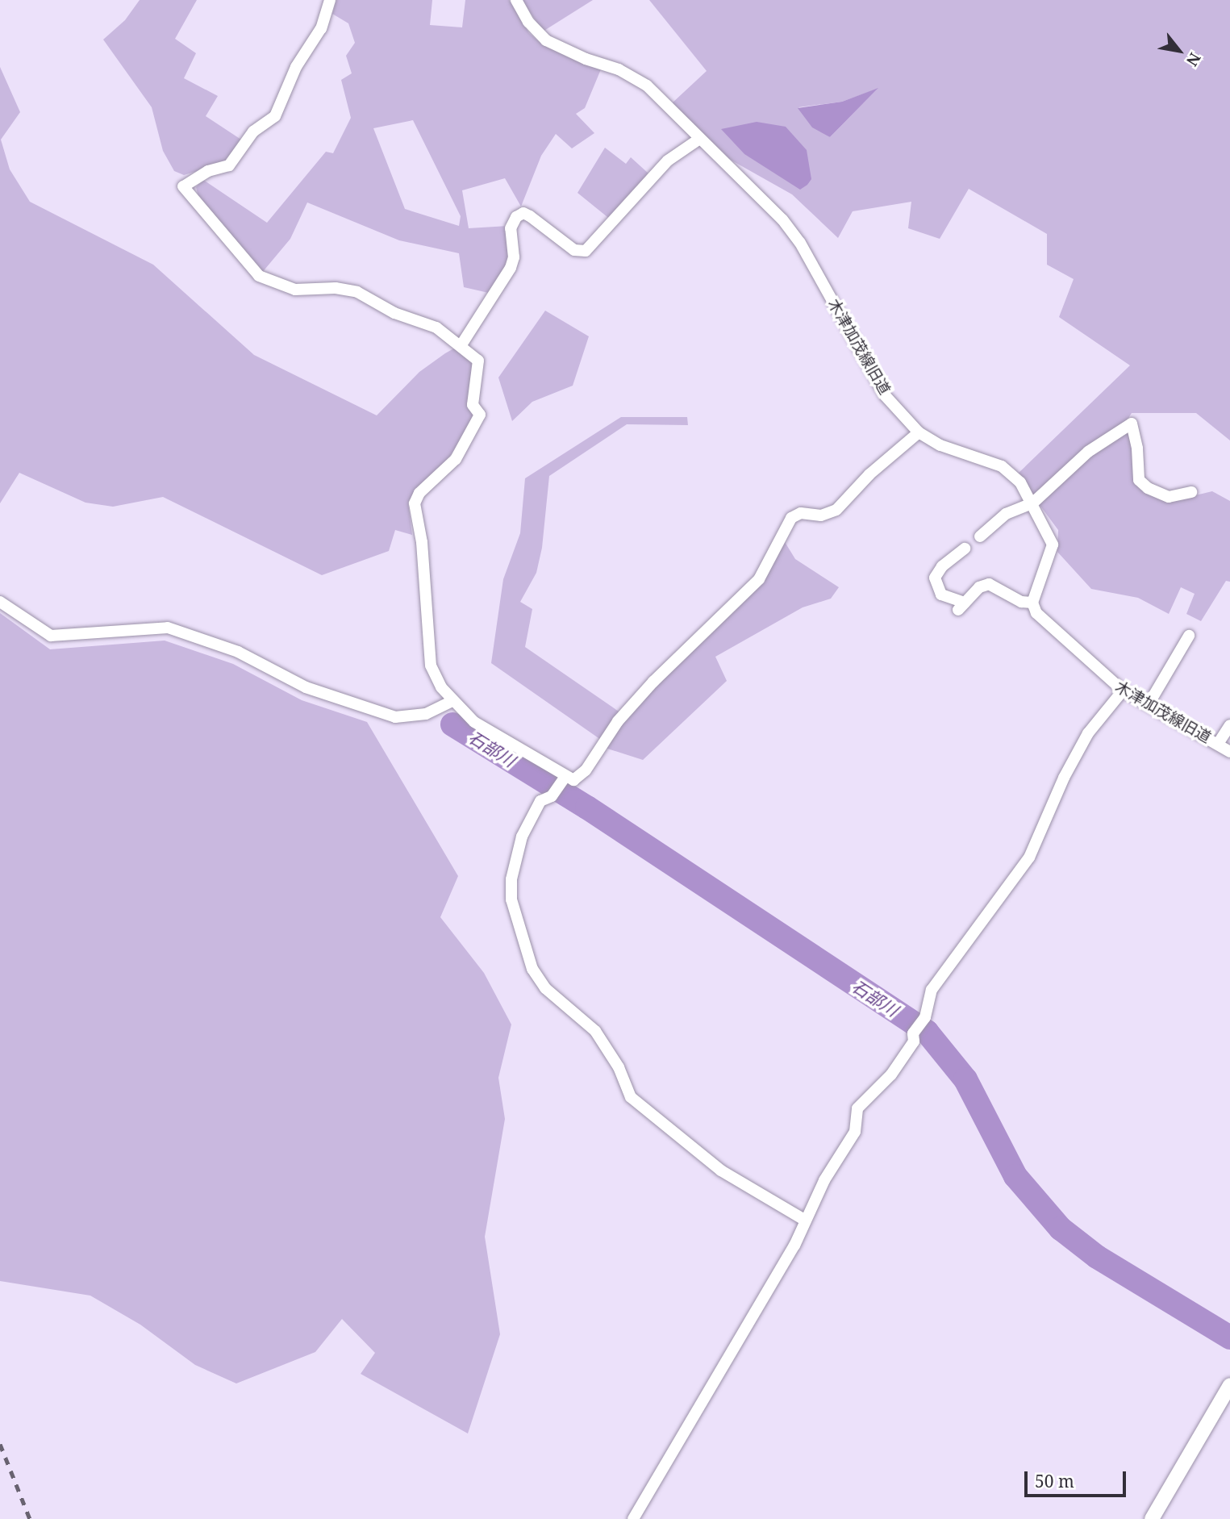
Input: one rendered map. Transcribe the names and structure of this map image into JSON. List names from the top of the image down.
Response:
{
  "streets": {
    "street": ["木津加茂線旧道"]
  },
  "water": ["石部川"],
  "scale_bar": "50 m",
  "north": "bottom right"
}
